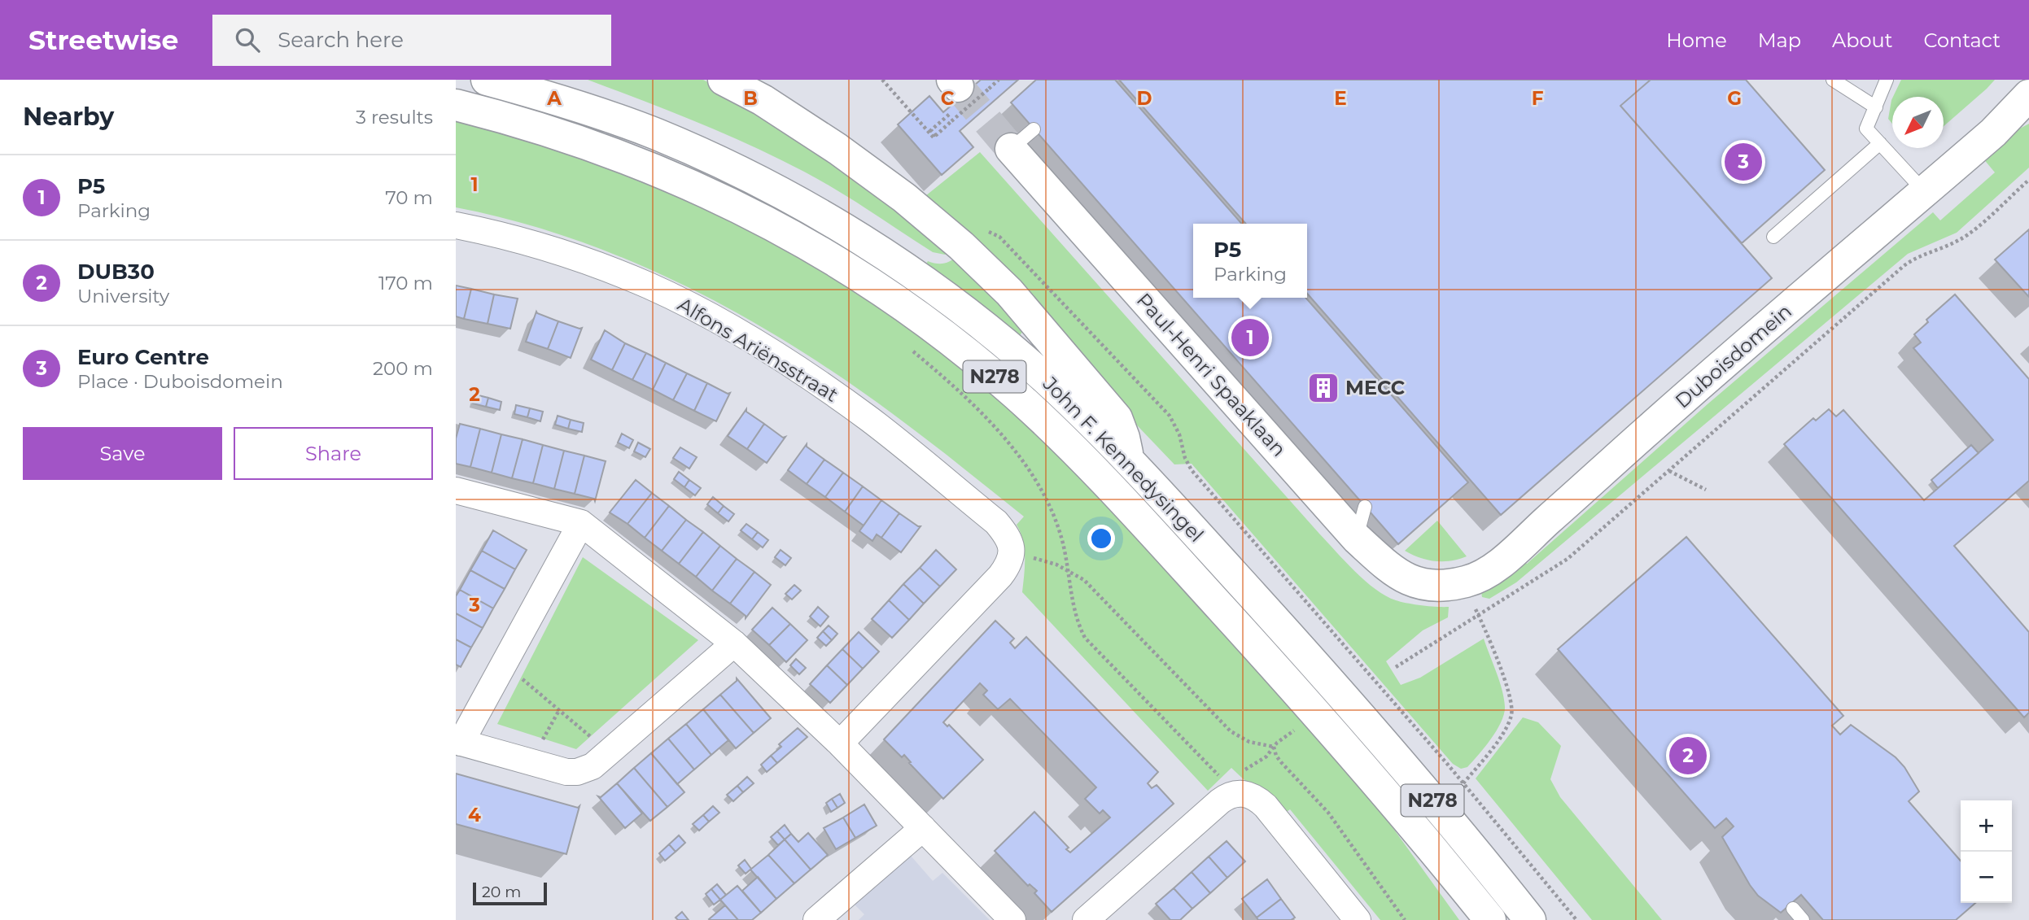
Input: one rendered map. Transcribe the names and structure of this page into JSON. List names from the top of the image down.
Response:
{
  "streets": {
    "main road": [
      "Duboisdomein",
      "Paul-Henri Spaaklaan",
      "N278",
      "John F. Kennedysingel"
    ],
    "street": ["Alfons Ariënsstraat"]
  },
  "crossings": [
    ["Duboisdomein", "Paul-Henri Spaaklaan"]
  ],
  "places": {
    "building": ["MECC"]
  },
  "scale_bar": "20 m",
  "north": "bottom left",
  "page": {
    "header": "Streetwise",
    "search": "Search here",
    "nav": [
      "Home",
      "Map",
      "About",
      "Contact"
    ],
    "heading": ["Nearby", "3 results"],
    "pins": ["3", "1", "2"],
    "list": [
      {
        "mark": "1",
        "name": "P5",
        "note": "Parking",
        "value": "70 m"
      },
      {
        "mark": "2",
        "name": "DUB30",
        "note": "University",
        "value": "170 m"
      },
      {
        "mark": "3",
        "name": "Euro Centre",
        "note": "Place · Duboisdomein",
        "value": "200 m"
      }
    ],
    "popup": ["P5", "Parking"],
    "buttons": ["Save", "Share"],
    "map_buttons": ["+", "−"],
    "scale": "20 m"
  },
  "grid": {
    "columns": [
      "A",
      "B",
      "C",
      "D",
      "E",
      "F",
      "G"
    ],
    "rows": [
      "1",
      "2",
      "3",
      "4"
    ]
  }
}
